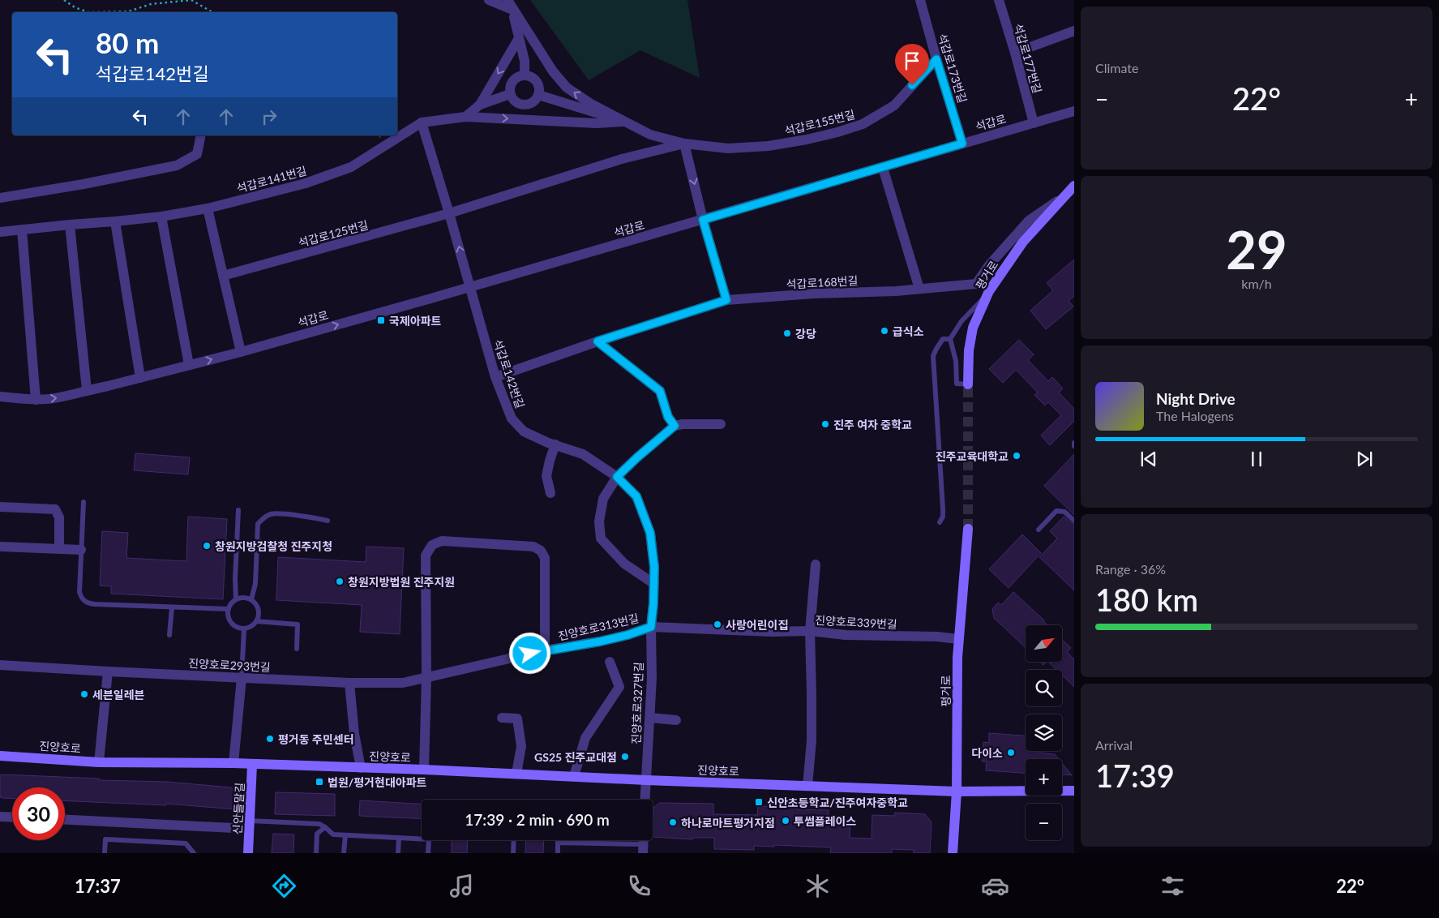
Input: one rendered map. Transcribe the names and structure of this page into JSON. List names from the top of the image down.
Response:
{
  "streets": {
    "street": [
      "석갑로177번길",
      "석갑로173번길",
      "석갑로155번길",
      "석갑로",
      "석갑로141번길",
      "석갑로125번길",
      "평거로",
      "석갑로168번길",
      "석갑로142번길",
      "진양호로339번길",
      "진양호로313번길",
      "진양호로293번길",
      "진양호로327번길",
      "진양호로",
      "신안들말길"
    ]
  },
  "crossings": [
    ["석갑로177번길", "석갑로"],
    ["석갑로173번길", "석갑로155번길"],
    ["석갑로173번길", "석갑로"],
    ["석갑로155번길", "석갑로141번길"],
    ["석갑로155번길", "석갑로125번길"],
    ["석갑로", "석갑로142번길"],
    ["평거로", "석갑로168번길"],
    ["평거로", "진양호로339번길"],
    ["평거로", "진양호로"],
    ["석갑로168번길", "석갑로142번길"],
    ["석갑로142번길", "진양호로313번길"],
    ["석갑로142번길", "진양호로327번길"],
    ["진양호로339번길", "진양호로"],
    ["진양호로313번길", "진양호로293번길"],
    ["진양호로313번길", "진양호로327번길"],
    ["진양호로313번길", "진양호로"],
    ["진양호로293번길", "진양호로"],
    ["진양호로327번길", "진양호로"],
    ["진양호로", "신안들말길"]
  ],
  "places": {
    "transit": ["국제아파트", "법원/평거현대아파트", "신안초등학교/진주여자중학교"],
    "other": [
      "급식소",
      "강당",
      "진주 여자 중학교",
      "진주교육대학교",
      "창원지방검찰청 진주지청",
      "창원지방법원 진주지원",
      "사랑어린이집",
      "세븐일레븐",
      "평거동 주민센터",
      "다이소",
      "GS25 진주교대점",
      "투썸플레이스",
      "하나로마트평거지점"
    ]
  },
  "north": "top right",
  "page": {
    "tile": [
      "Climate",
      ["29", "km/h"],
      ["Range · 36%", "180 km"],
      ["Arrival", "17:39"]
    ],
    "turn": ["80 m", "석갑로142번길"],
    "heat": ["−", "22°", "+"],
    "song": ["Night Drive", "The Halogens"],
    "map_buttons": ["+", "−"],
    "limit": "30",
    "trip": "17:39 · 2 min · 690 m",
    "tabs": ["17:37", "22°"]
  }
}
